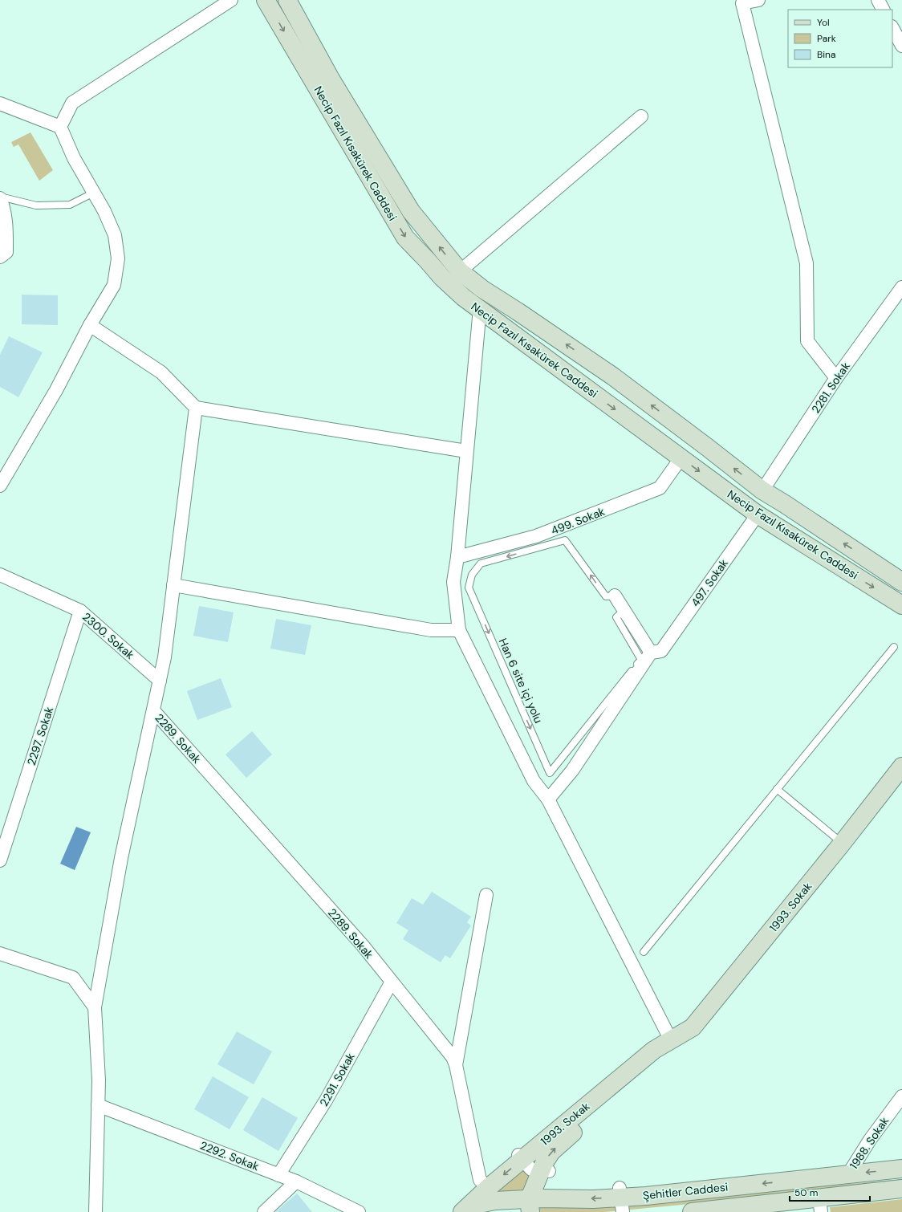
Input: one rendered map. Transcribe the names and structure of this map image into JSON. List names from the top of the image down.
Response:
{
  "streets": {
    "main road": ["Necip Fazıl Kısakürek Caddesi", "1993. Sokak", "Şehitler Caddesi"],
    "street": [
      "2281. Sokak",
      "499. Sokak",
      "497. Sokak",
      "2300. Sokak",
      "2297. Sokak",
      "2289. Sokak",
      "2291. Sokak",
      "1988. Sokak",
      "2292. Sokak"
    ],
    "lane": ["Han 6 site içi yolu"]
  },
  "crossings": [
    ["Necip Fazıl Kısakürek Caddesi", "2281. Sokak"],
    ["Necip Fazıl Kısakürek Caddesi", "499. Sokak"],
    ["Necip Fazıl Kısakürek Caddesi", "497. Sokak"],
    ["2300. Sokak", "2297. Sokak"],
    ["2289. Sokak", "1993. Sokak"],
    ["2289. Sokak", "2291. Sokak"],
    ["1993. Sokak", "Şehitler Caddesi"],
    ["2291. Sokak", "2292. Sokak"],
    ["1988. Sokak", "Şehitler Caddesi"]
  ],
  "legend": ["Yol", "Park", "Bina"],
  "scale_bar": "50 m"
}
